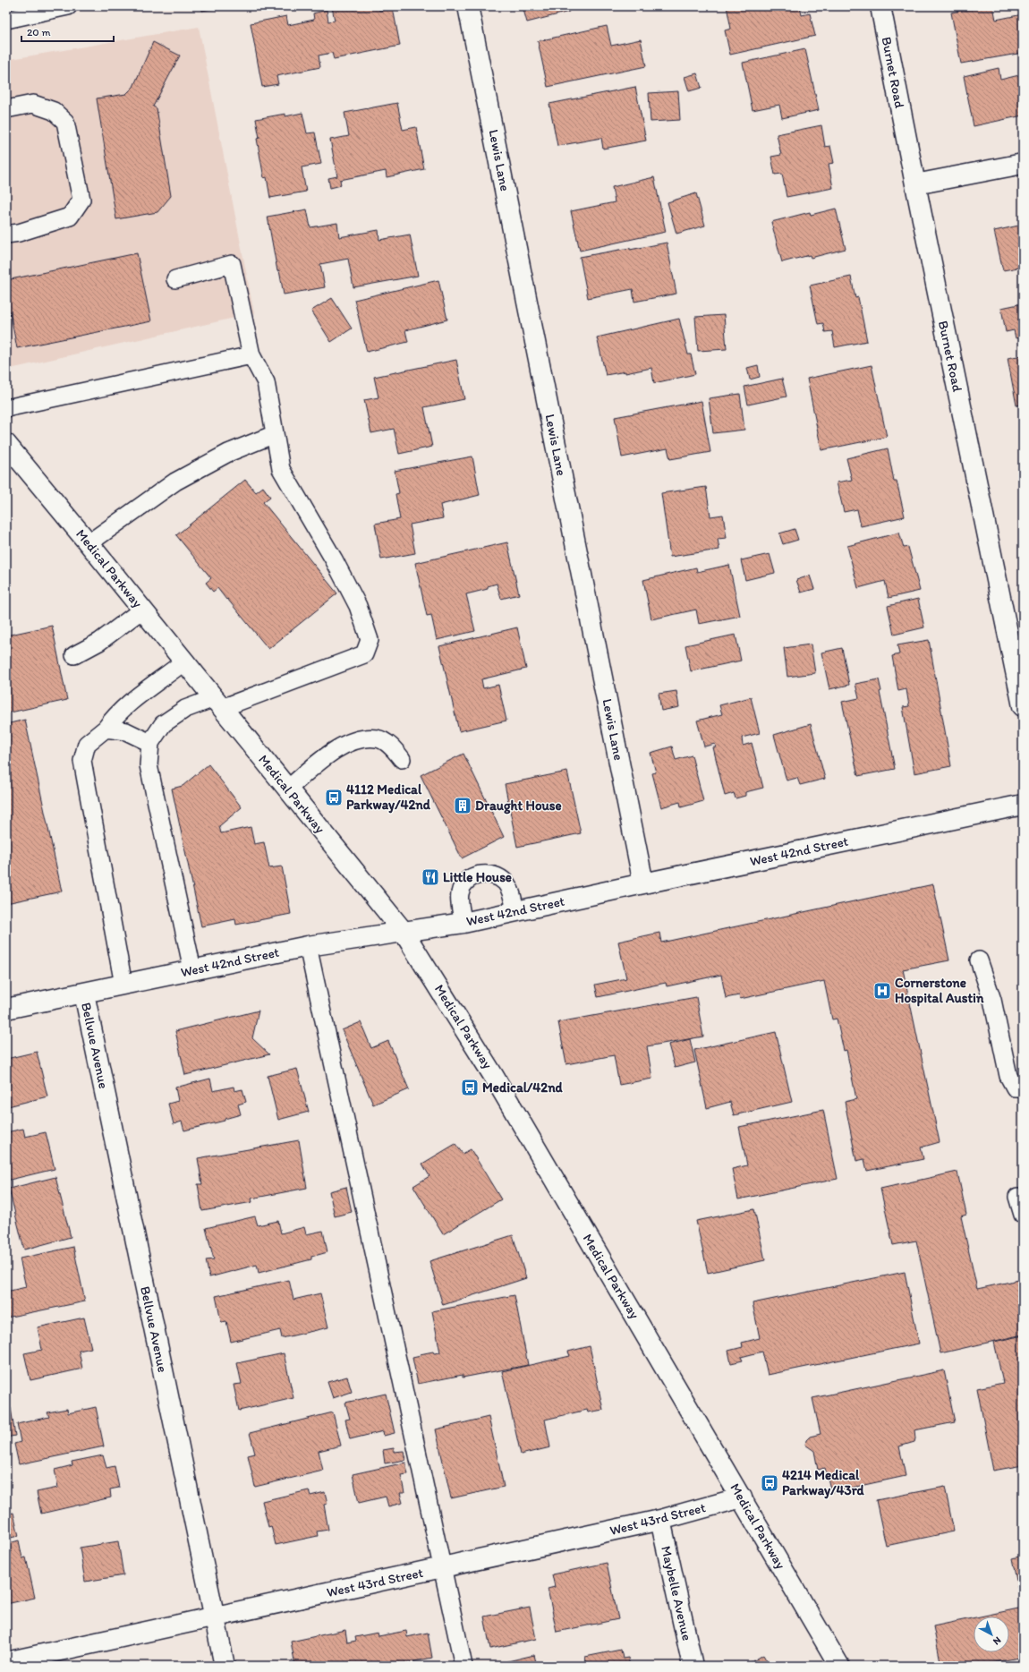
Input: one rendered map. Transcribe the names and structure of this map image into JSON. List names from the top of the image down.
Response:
{
  "streets": {
    "street": [
      "Burnet Road",
      "Lewis Lane",
      "Medical Parkway",
      "West 42nd Street",
      "Bellvue Avenue",
      "West 43rd Street",
      "Maybelle Avenue"
    ]
  },
  "crossings": [
    ["Lewis Lane", "West 42nd Street"],
    ["Medical Parkway", "West 42nd Street"],
    ["Medical Parkway", "West 43rd Street"],
    ["West 42nd Street", "Bellvue Avenue"],
    ["Bellvue Avenue", "West 43rd Street"],
    ["West 43rd Street", "Maybelle Avenue"]
  ],
  "places": {
    "bus stop": ["4112 Medical Parkway/42nd", "Medical/42nd", "4214 Medical Parkway/43rd"],
    "building": ["Draught House"],
    "restaurant": ["Little House"],
    "hospital": ["Cornerstone Hospital Austin"]
  },
  "scale_bar": "20 m",
  "north": "bottom right"
}
